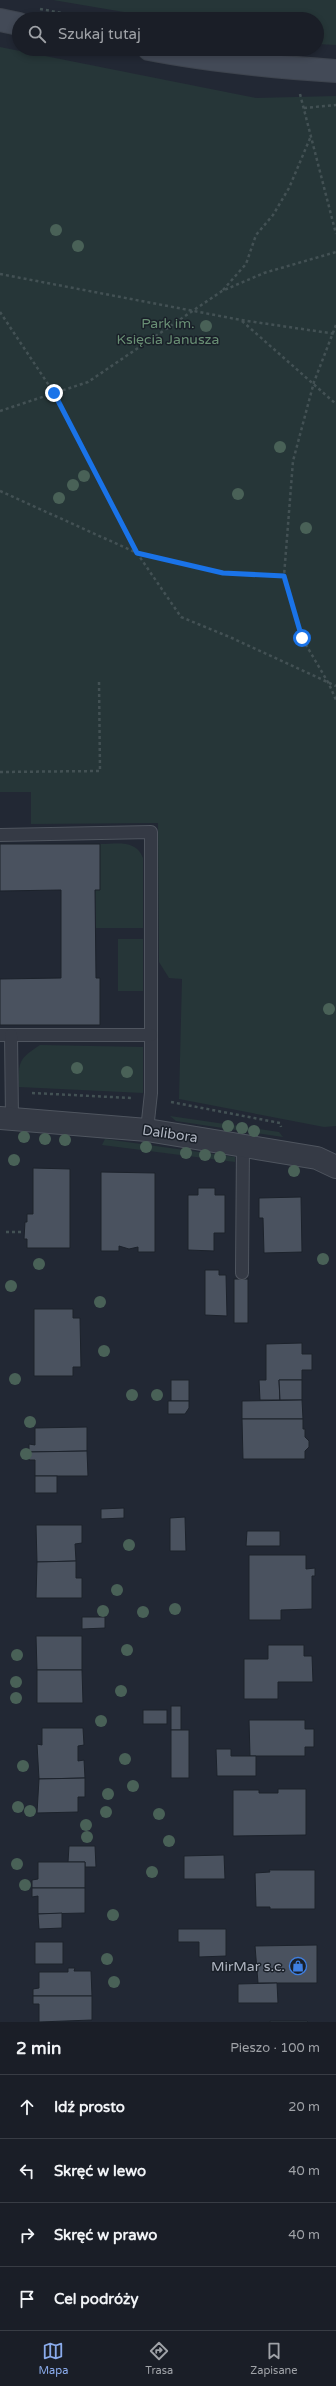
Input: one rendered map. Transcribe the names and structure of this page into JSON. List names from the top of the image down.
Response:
{
  "streets": {
    "street": ["Dalibora"]
  },
  "parks": ["Park im. Księcia Janusza"],
  "places": {
    "shop": ["MirMar s.c."]
  },
  "page": {
    "search": "Szukaj tutaj",
    "heading": ["2 min", "Pieszo · 100 m"],
    "list": [
      ["Idź prosto", "20 m"],
      ["Skręć w lewo", "40 m"],
      ["Skręć w prawo", "40 m"],
      "Cel podróży"
    ],
    "nav": ["Mapa", "Trasa", "Zapisane"]
  }
}
